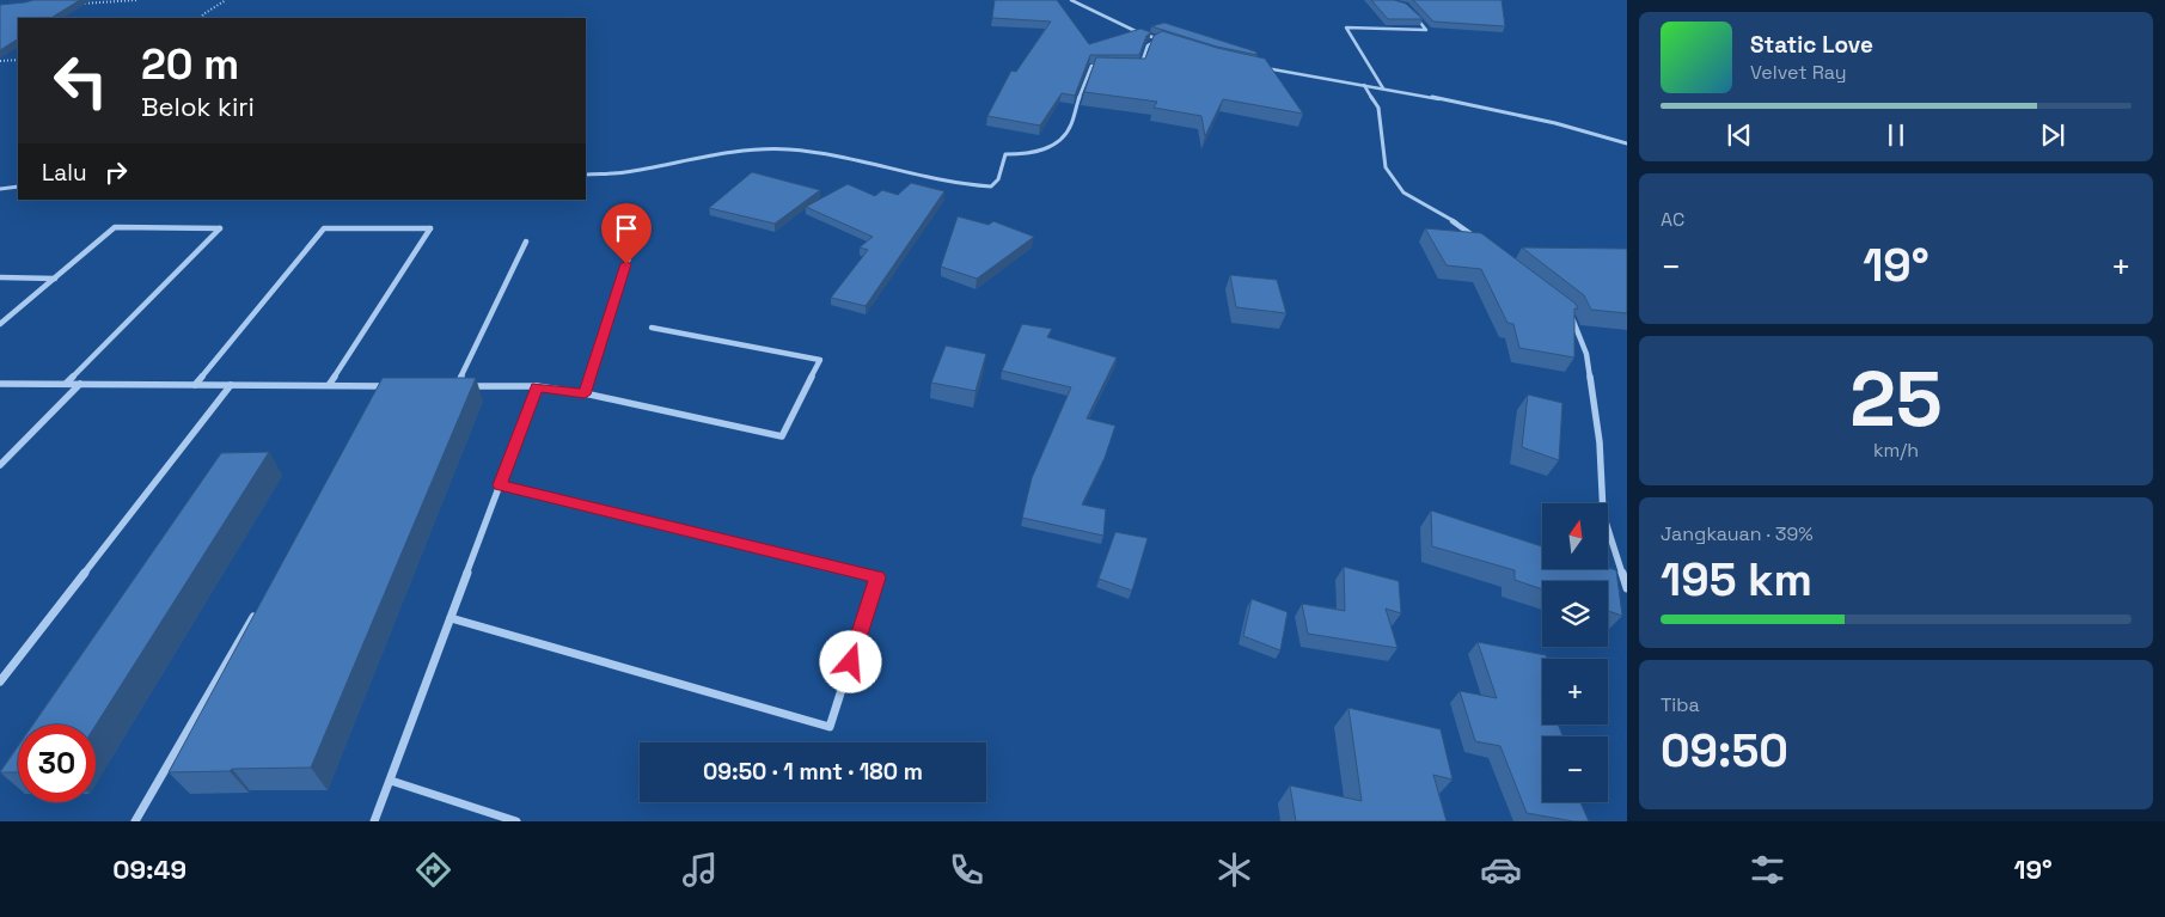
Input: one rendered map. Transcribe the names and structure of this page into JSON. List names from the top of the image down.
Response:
{
  "north": "top",
  "page": {
    "turn": ["20 m", "Belok kiri"],
    "song": ["Static Love", "Velvet Ray"],
    "then": "Lalu",
    "tile": [
      "AC",
      ["25", "km/h"],
      ["Jangkauan · 39%", "195 km"],
      ["Tiba", "09:50"]
    ],
    "heat": ["−", "19°", "+"],
    "map_buttons": ["+", "−"],
    "limit": "30",
    "trip": "09:50 · 1 mnt · 180 m",
    "tabs": ["09:49", "19°"]
  }
}
